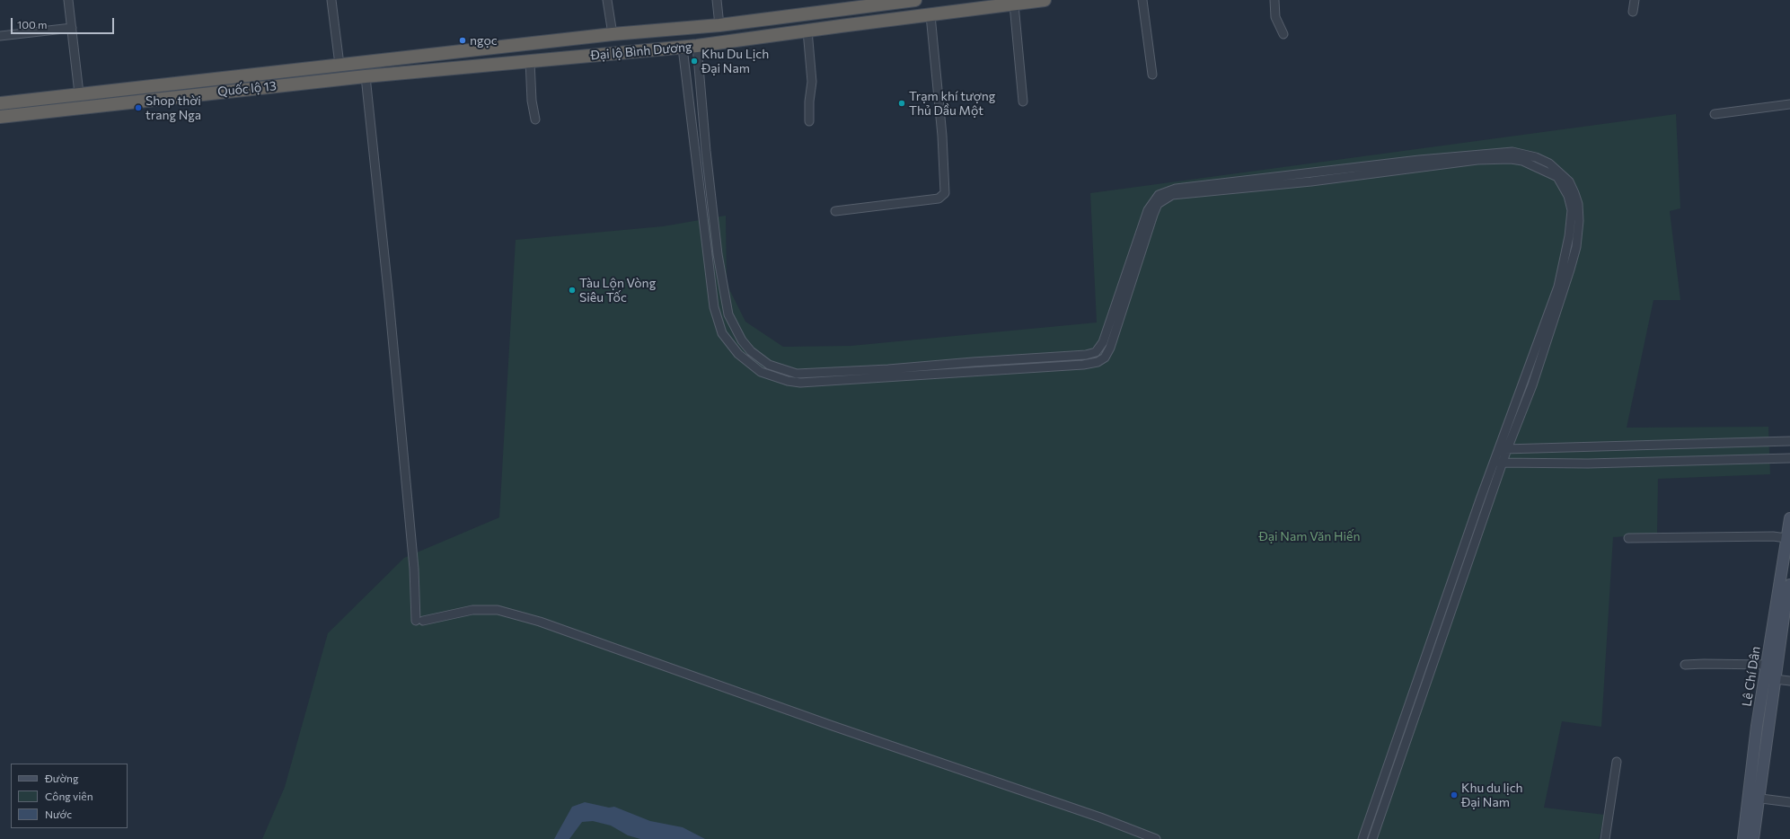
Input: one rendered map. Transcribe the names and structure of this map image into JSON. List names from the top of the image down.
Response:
{
  "streets": {
    "highway": ["Đại lộ Bình Dương", "Quốc lộ 13"],
    "main road": ["Lê Chí Dân"]
  },
  "crossings": [
    ["Đại lộ Bình Dương", "Quốc lộ 13"]
  ],
  "parks": ["Đại Nam Văn Hiến"],
  "places": [
    "ngọc",
    "Khu Du Lịch Đại Nam",
    "Trạm khí tượng Thủ Dầu Một",
    "Shop thời trang Nga",
    "Tàu Lộn Vòng Siêu Tốc",
    "Khu du lịch Đại Nam"
  ],
  "legend": ["Đường", "Công viên", "Nước"],
  "scale_bar": "100 m"
}
